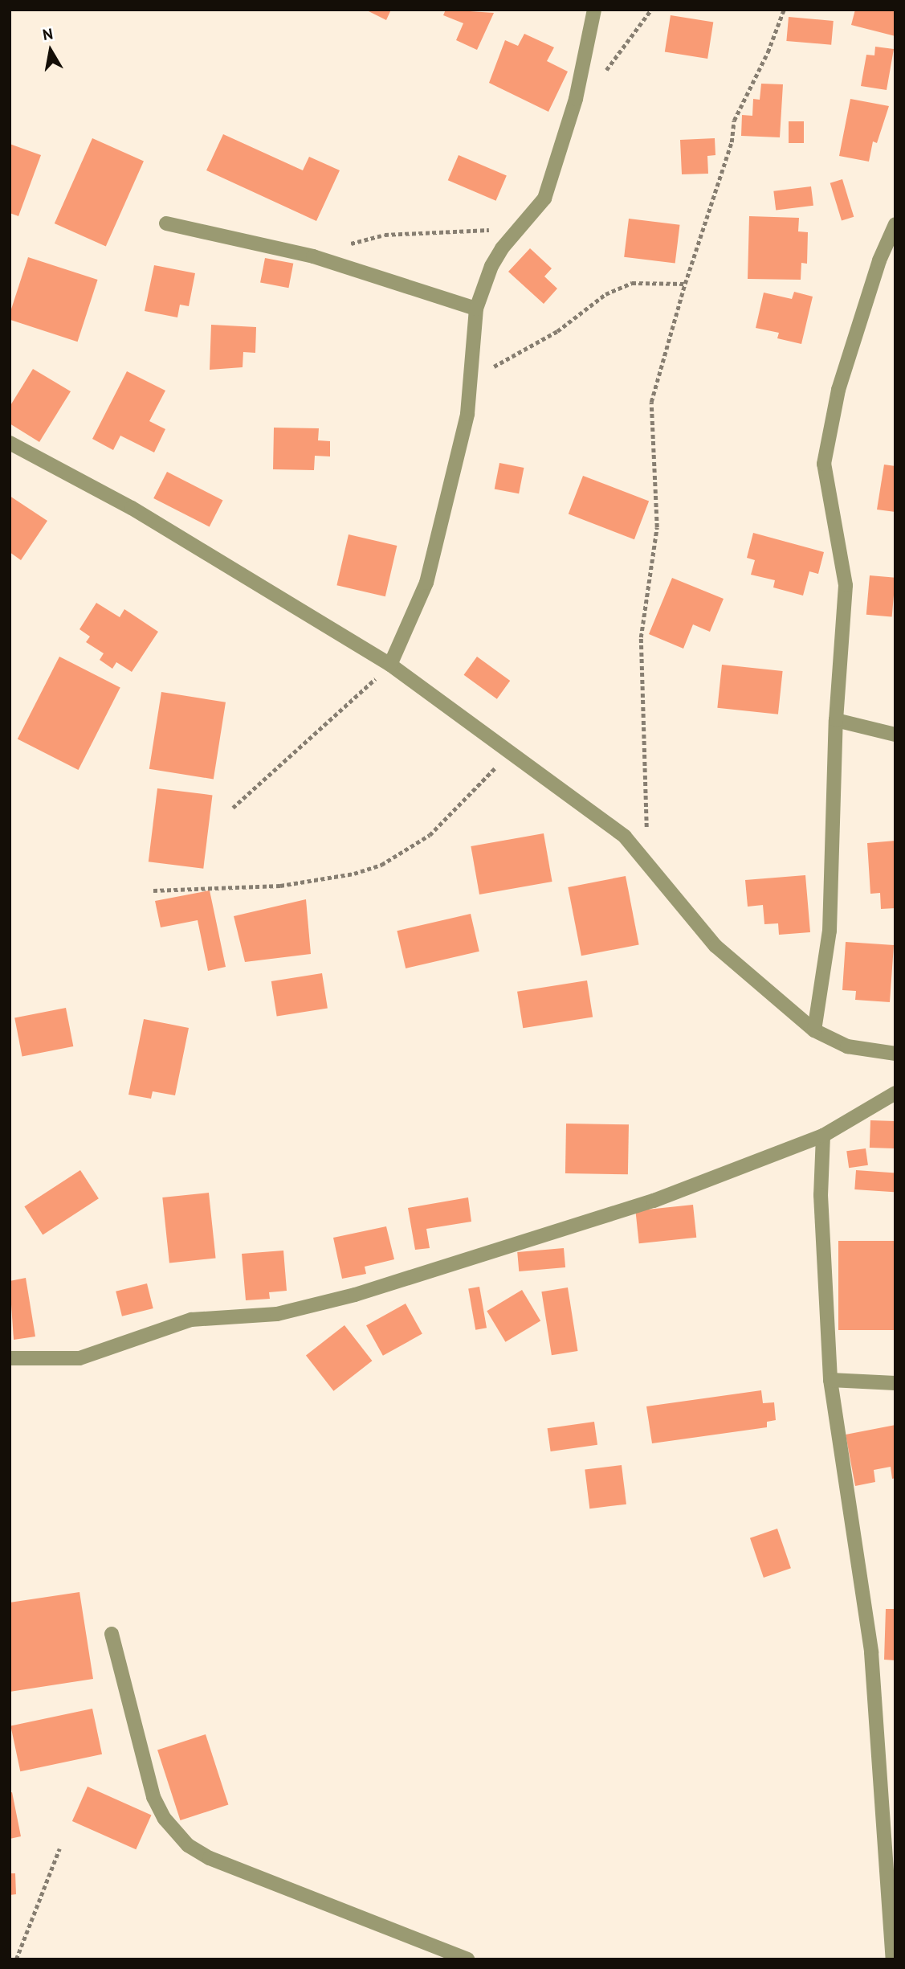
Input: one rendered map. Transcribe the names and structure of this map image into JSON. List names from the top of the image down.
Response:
{
  "north": "top"
}
